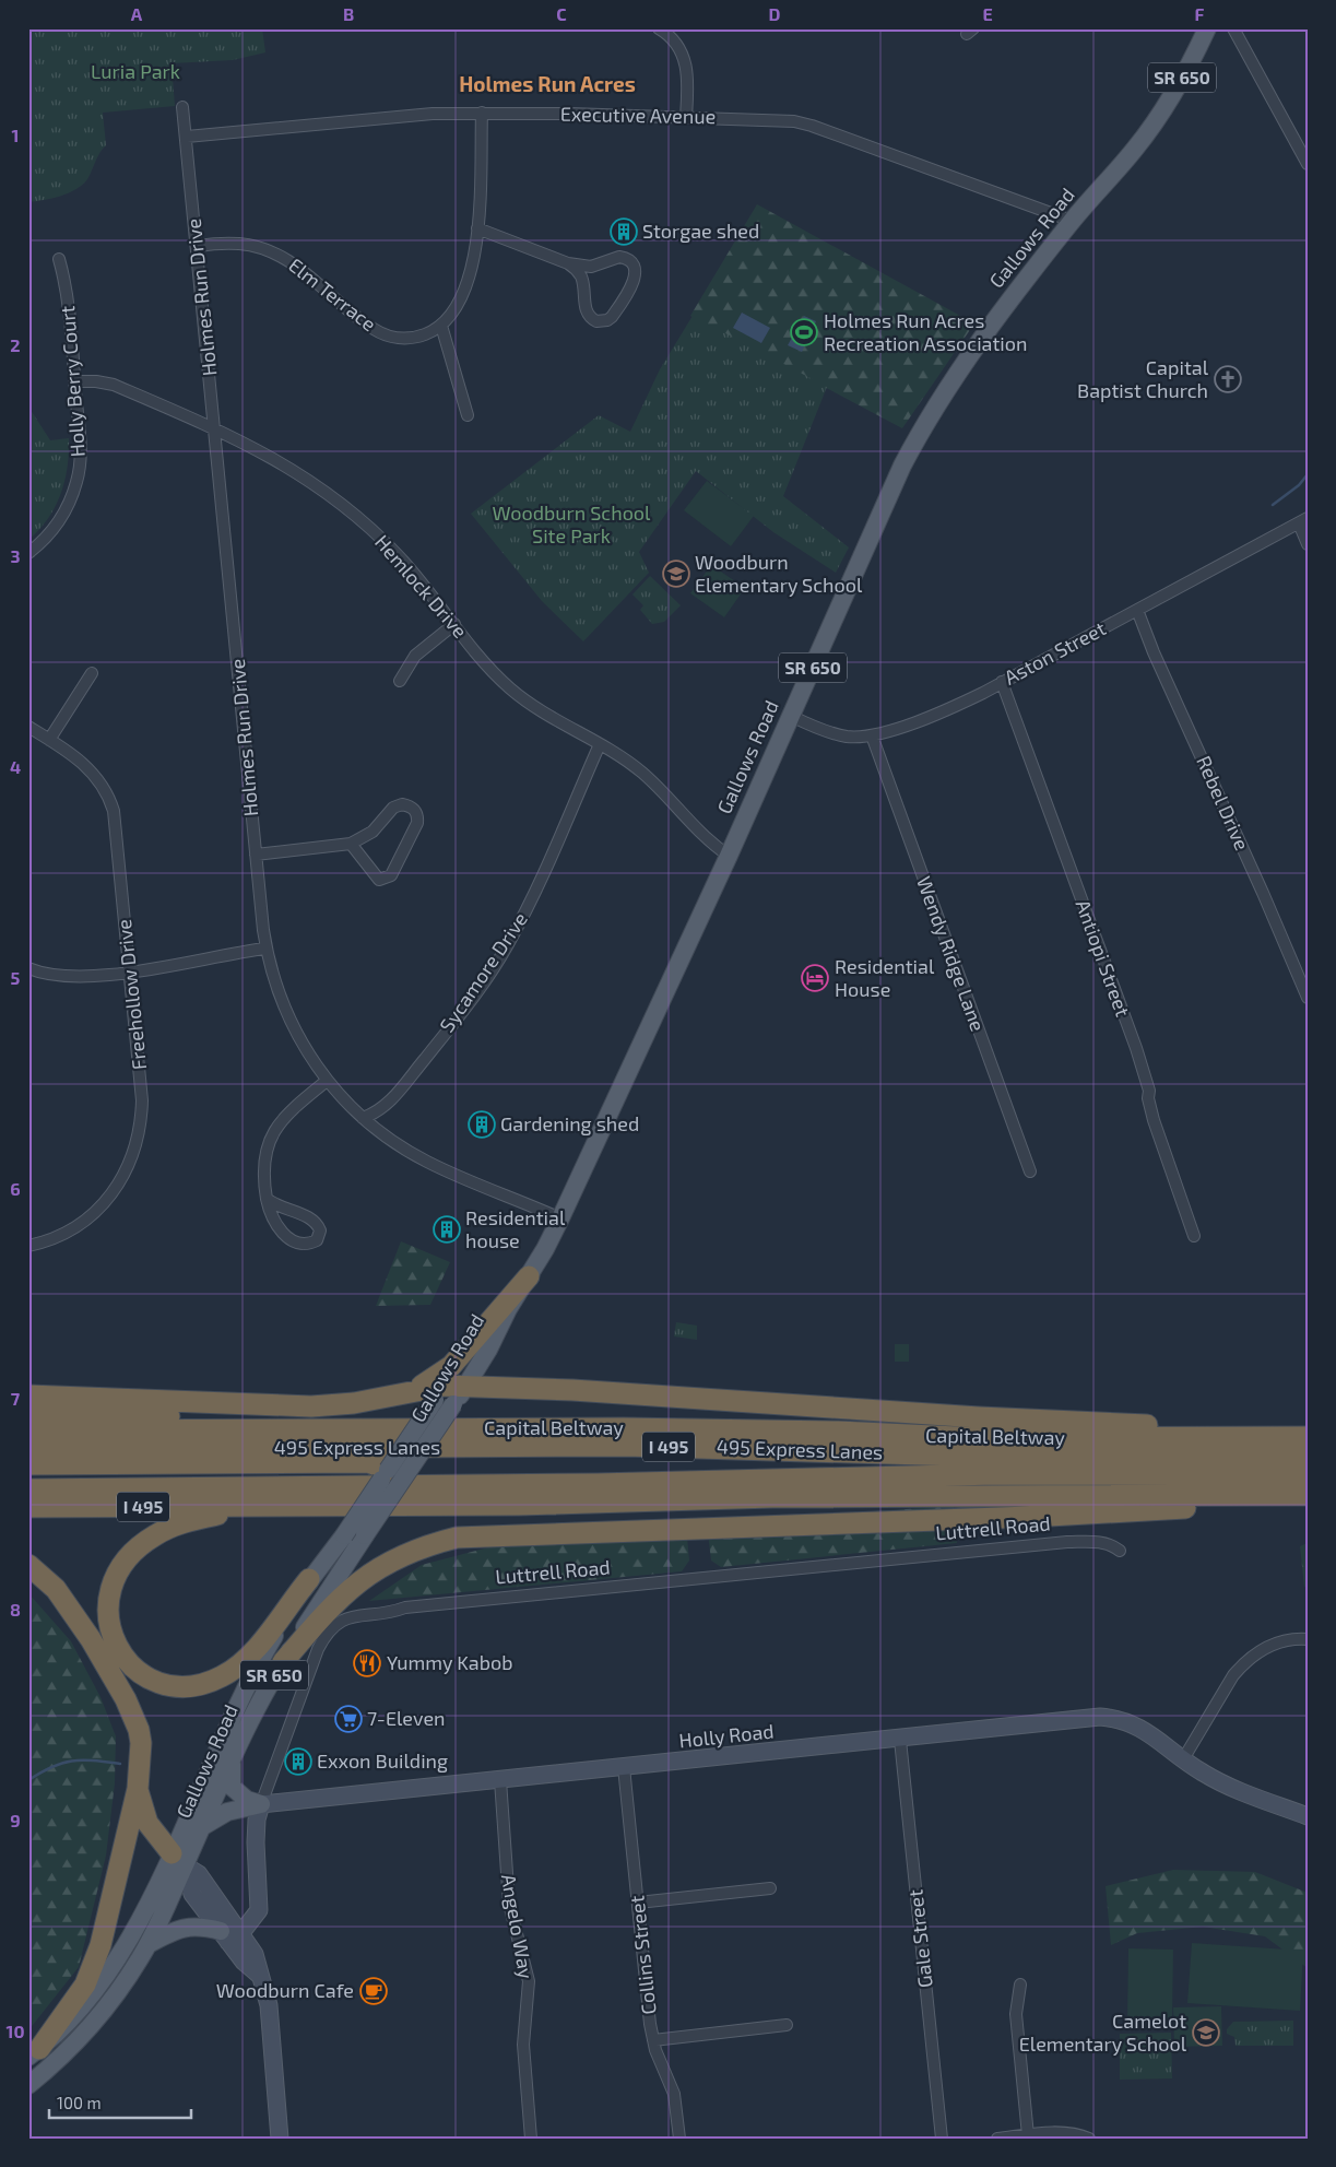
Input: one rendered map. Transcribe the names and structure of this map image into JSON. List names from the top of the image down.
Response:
{
  "streets": {
    "highway": ["Capital Beltway", "I 495", "495 Express Lanes"],
    "main road": ["SR 650", "Gallows Road"],
    "street": [
      "Executive Avenue",
      "Elm Terrace",
      "Holmes Run Drive",
      "Holly Berry Court",
      "Hemlock Drive",
      "Aston Street",
      "Rebel Drive",
      "Wendy Ridge Lane",
      "Antiopi Street",
      "Sycamore Drive",
      "Freehollow Drive",
      "Luttrell Road",
      "Holly Road",
      "Angelo Way",
      "Gale Street",
      "Collins Street"
    ]
  },
  "crossings": [
    ["Executive Avenue", "Gallows Road"],
    ["Executive Avenue", "Elm Terrace"],
    ["Executive Avenue", "Holmes Run Drive"],
    ["Gallows Road", "Holmes Run Drive"],
    ["Gallows Road", "Hemlock Drive"],
    ["Gallows Road", "Aston Street"],
    ["Elm Terrace", "Holmes Run Drive"],
    ["Holmes Run Drive", "Hemlock Drive"],
    ["Holmes Run Drive", "Sycamore Drive"],
    ["Holly Berry Court", "Hemlock Drive"],
    ["Hemlock Drive", "Sycamore Drive"],
    ["Aston Street", "Rebel Drive"],
    ["Aston Street", "Wendy Ridge Lane"],
    ["Aston Street", "Antiopi Street"],
    ["Luttrell Road", "Holly Road"],
    ["Holly Road", "Angelo Way"],
    ["Holly Road", "Gale Street"],
    ["Holly Road", "Collins Street"]
  ],
  "districts": ["Holmes Run Acres"],
  "parks": ["Luria Park", "Woodburn School Site Park"],
  "places": {
    "building": [
      "Storgae shed",
      "Gardening shed",
      "Residential house",
      "Exxon Building"
    ],
    "sports": ["Holmes Run Acres Recreation Association"],
    "church": ["Capital Baptist Church"],
    "school or university": ["Woodburn Elementary School", "Camelot Elementary School"],
    "hotel": ["Residential House"],
    "restaurant": ["Yummy Kabob"],
    "supermarket": ["7-Eleven"],
    "cafe": ["Woodburn Cafe"]
  },
  "scale_bar": "100 m",
  "grid": {
    "columns": [
      "A",
      "B",
      "C",
      "D",
      "E",
      "F"
    ],
    "rows": [
      "1",
      "2",
      "3",
      "4",
      "5",
      "6",
      "7",
      "8",
      "9",
      "10"
    ]
  }
}
